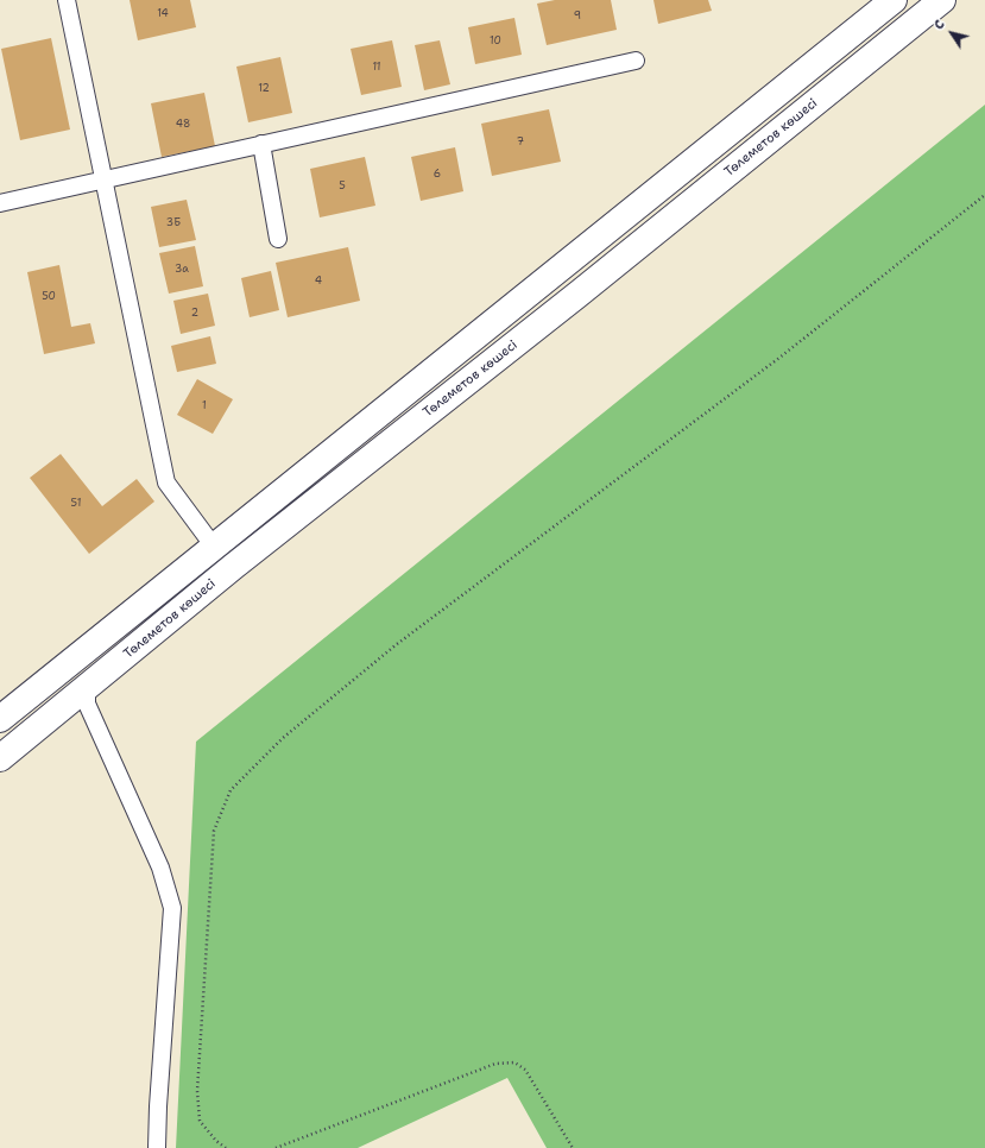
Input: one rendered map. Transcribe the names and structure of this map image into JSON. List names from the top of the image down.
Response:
{
  "streets": {
    "main road": ["Төлеметов көшесі"]
  },
  "house_numbers": [
    "14",
    "9",
    "10",
    "11",
    "12",
    "48",
    "7",
    "6",
    "5",
    "3Б",
    "3а",
    "4",
    "50",
    "2",
    "1",
    "51"
  ],
  "north": "top left"
}
